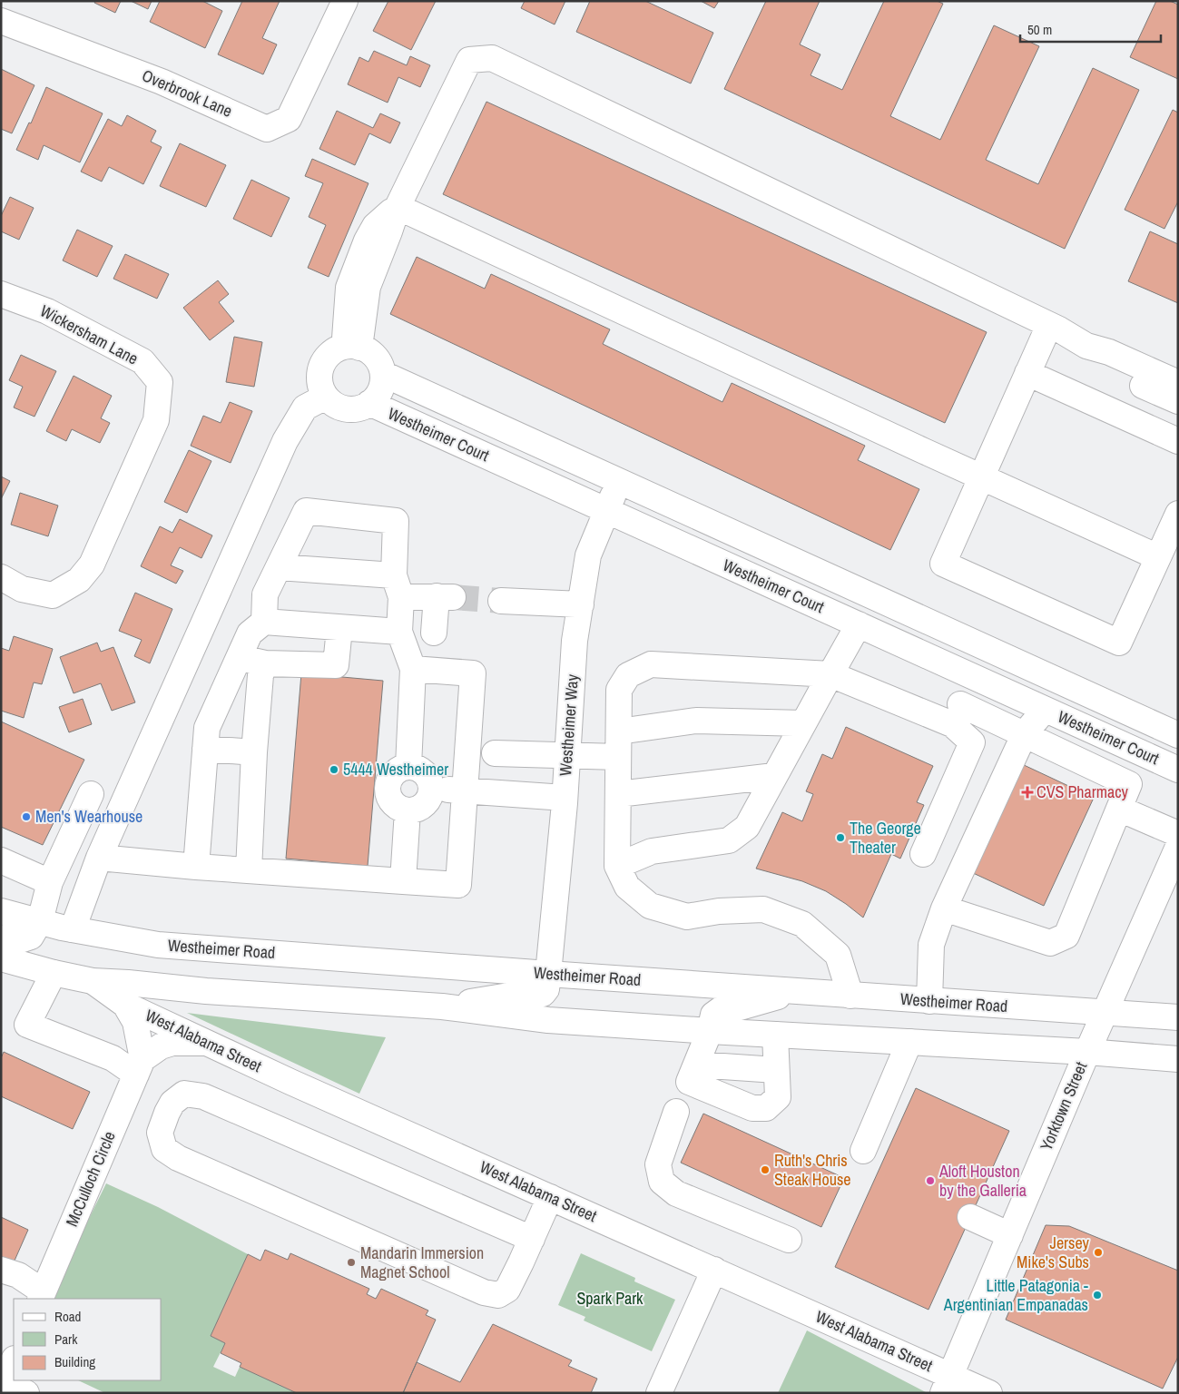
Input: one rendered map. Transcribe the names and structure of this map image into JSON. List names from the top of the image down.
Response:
{
  "streets": {
    "street": [
      "Overbrook Lane",
      "Wickersham Lane",
      "Westheimer Court",
      "Westheimer Way",
      "Westheimer Road",
      "West Alabama Street",
      "Yorktown Street",
      "McCulloch Circle"
    ]
  },
  "crossings": [
    ["Westheimer Court", "Westheimer Way"],
    ["Westheimer Way", "Westheimer Road"],
    ["Westheimer Road", "Yorktown Street"],
    ["West Alabama Street", "Yorktown Street"]
  ],
  "parks": ["Spark Park"],
  "places": {
    "other": [
      "5444 Westheimer",
      "Men's Wearhouse",
      "The George Theater",
      "Ruth's Chris Steak House",
      "Aloft Houston by the Galleria",
      "Jersey Mike's Subs",
      "Mandarin Immersion Magnet School",
      "Little Patagonia - Argentinian Empanadas"
    ],
    "health": ["CVS Pharmacy"]
  },
  "legend": ["Road", "Park", "Building"],
  "scale_bar": "50 m"
}
